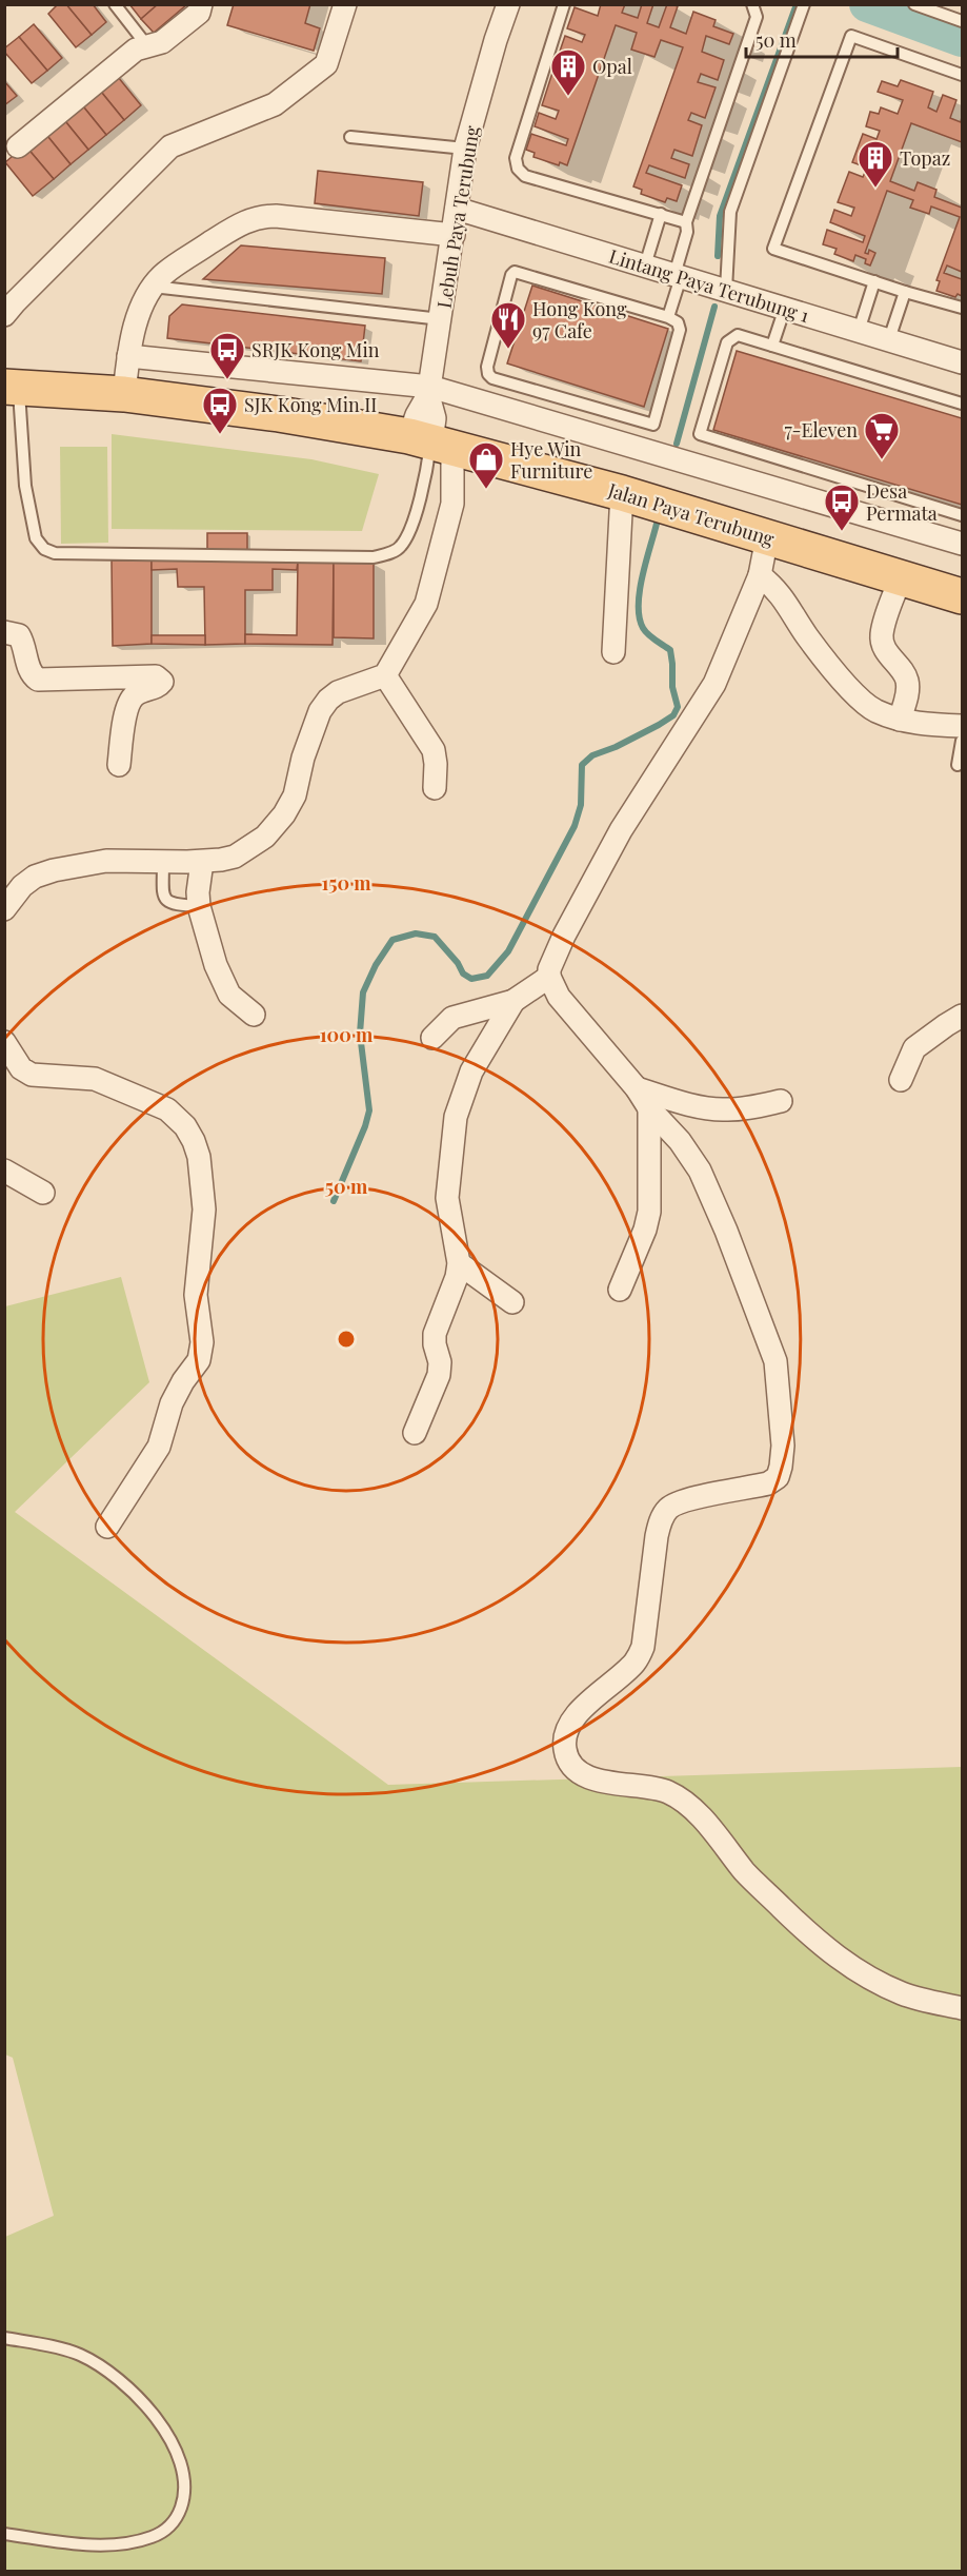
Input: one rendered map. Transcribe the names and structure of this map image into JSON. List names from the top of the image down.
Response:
{
  "streets": {
    "main road": ["Jalan Paya Terubung"],
    "street": ["Lebuh Paya Terubung", "Lintang Paya Terubung 1"]
  },
  "crossings": [
    ["Lebuh Paya Terubung", "Lintang Paya Terubung 1"],
    ["Lebuh Paya Terubung", "Jalan Paya Terubung"]
  ],
  "places": {
    "building": ["Opal", "Topaz"],
    "restaurant": ["Hong Kong 97 Cafe"],
    "bus stop": ["SRJK Kong Min", "SJK Kong Min II", "Desa Permata"],
    "supermarket": ["7-Eleven"],
    "shop": ["Hye Win Furniture"]
  },
  "scale_bar": "50 m",
  "rings": ["150 m", "100 m", "50 m"]
}
